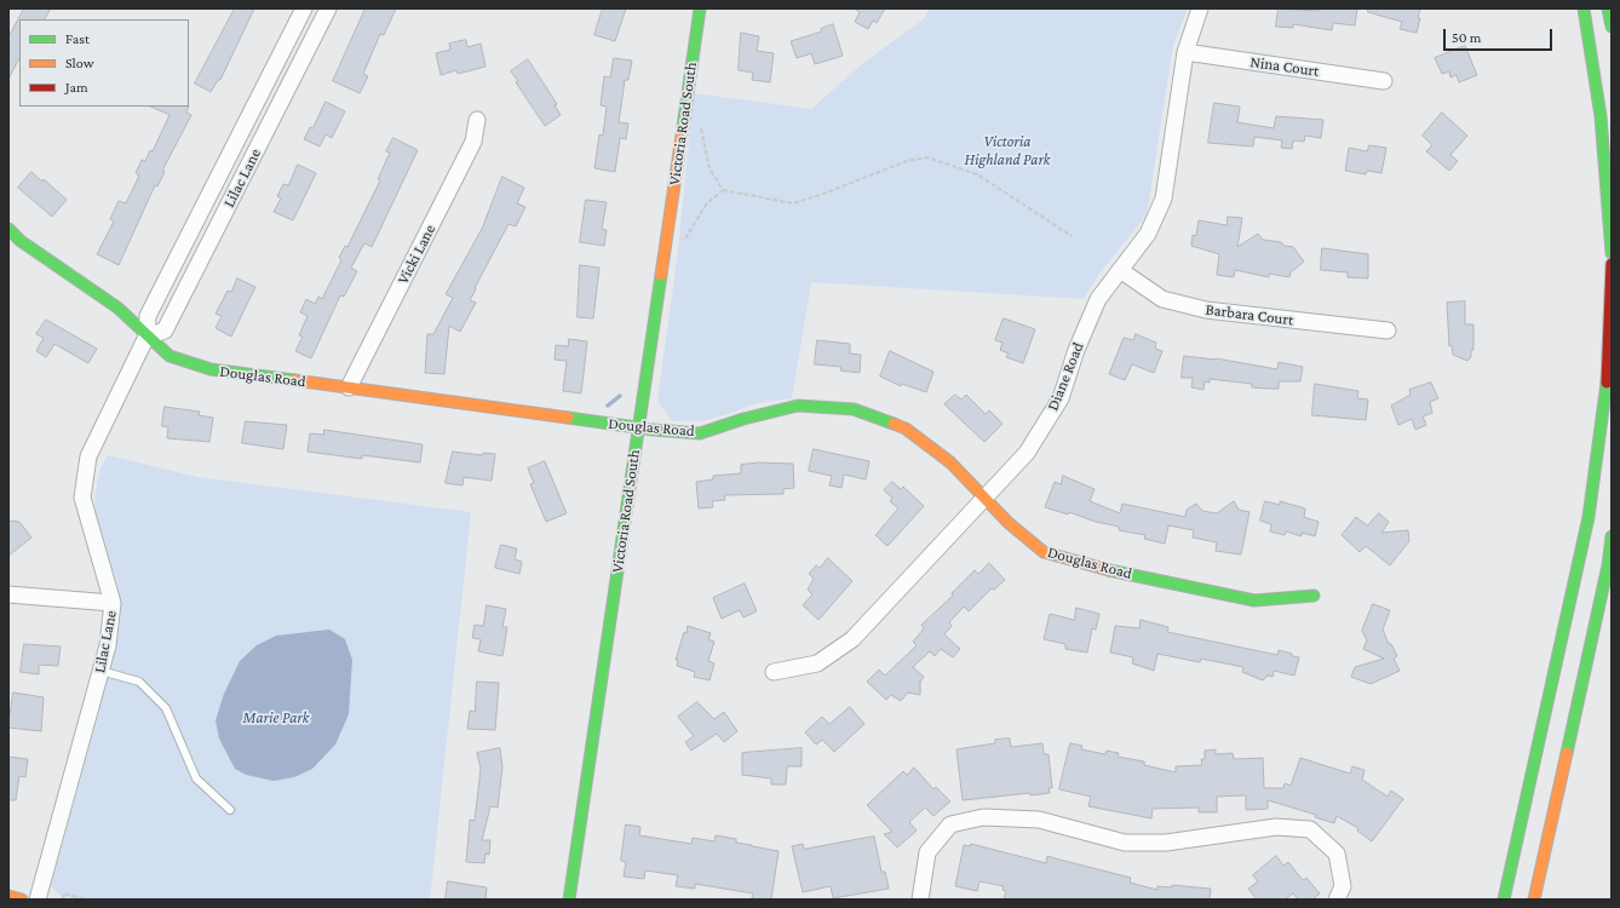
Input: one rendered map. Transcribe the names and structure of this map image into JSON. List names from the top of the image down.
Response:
{
  "streets": {
    "main road": ["Victoria Road South", "Douglas Road"],
    "street": [
      "Nina Court",
      "Lilac Lane",
      "Vicki Lane",
      "Barbara Court",
      "Diane Road"
    ]
  },
  "crossings": [
    ["Nina Court", "Diane Road"],
    ["Victoria Road South", "Douglas Road"],
    ["Lilac Lane", "Douglas Road"],
    ["Vicki Lane", "Douglas Road"],
    ["Barbara Court", "Diane Road"],
    ["Douglas Road", "Diane Road"]
  ],
  "parks": ["Victoria Highland Park", "Marie Park"],
  "legend": ["Fast", "Slow", "Jam"],
  "scale_bar": "50 m"
}
